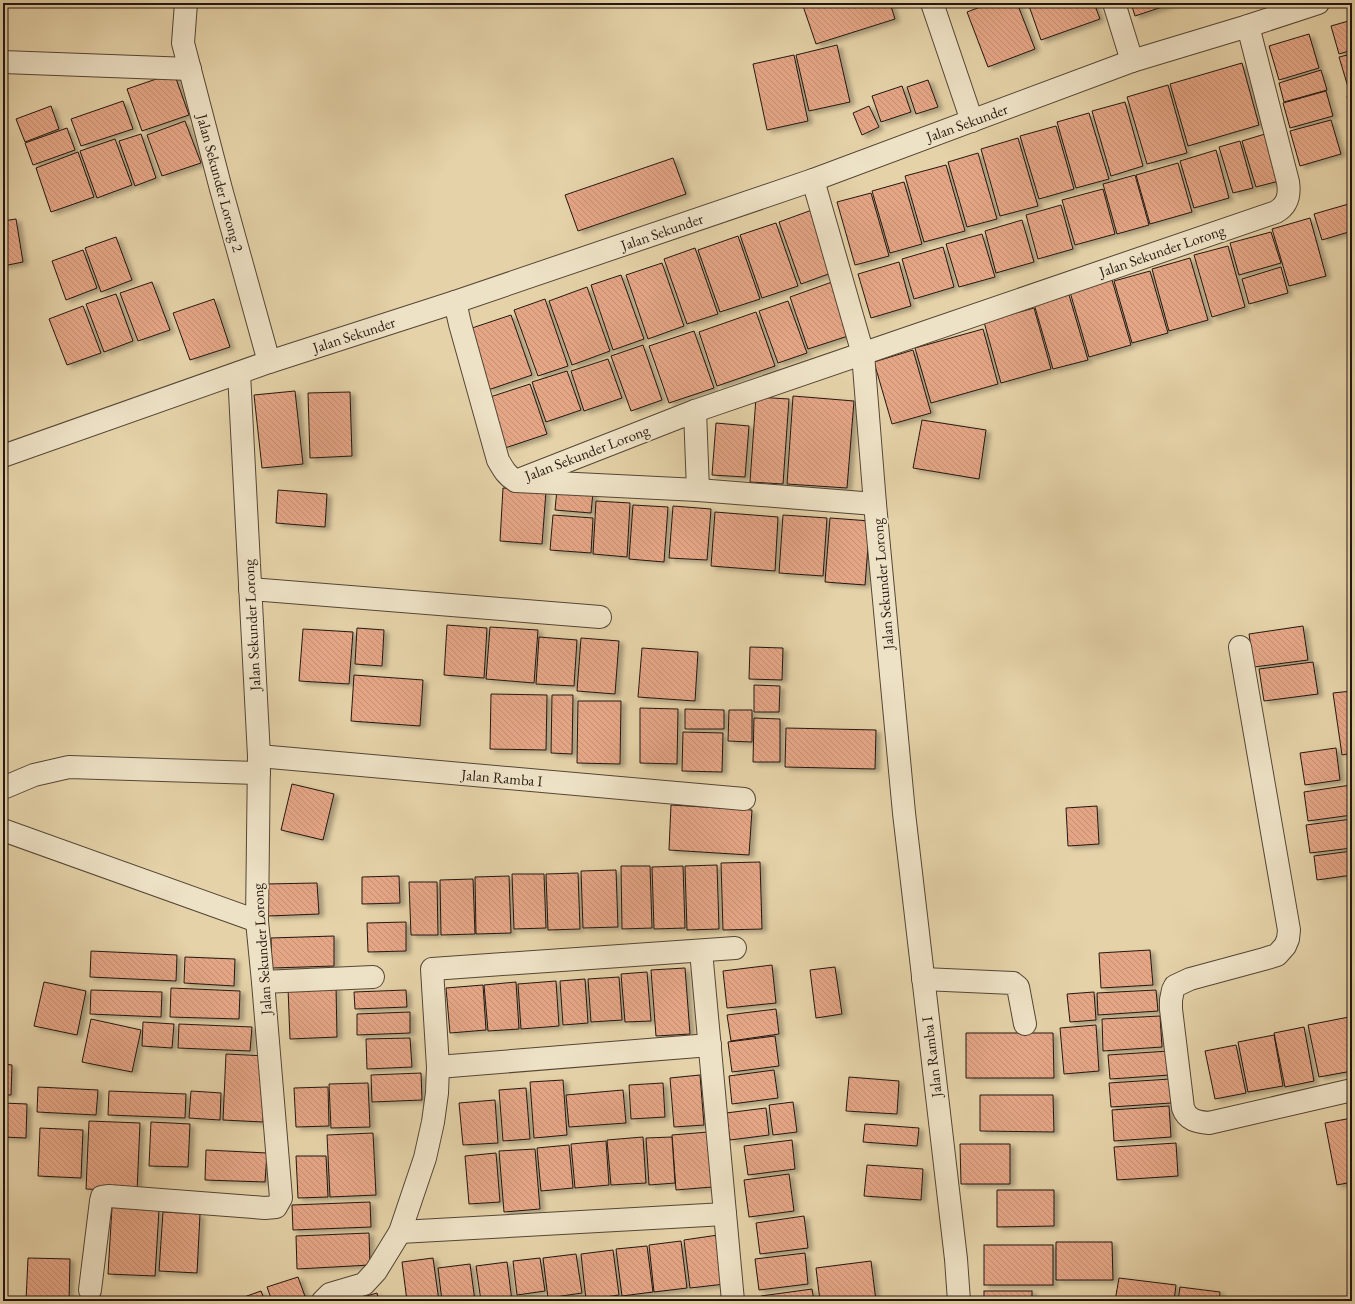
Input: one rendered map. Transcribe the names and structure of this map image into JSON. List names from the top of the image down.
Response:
{
  "streets": {
    "street": [
      "Jalan Sekunder",
      "Jalan Sekunder Lorong 2",
      "Jalan Sekunder Lorong",
      "Jalan Ramba I"
    ]
  },
  "crossings": [
    ["Jalan Sekunder", "Jalan Sekunder Lorong 2"],
    ["Jalan Sekunder", "Jalan Sekunder Lorong"],
    ["Jalan Sekunder Lorong", "Jalan Ramba I"]
  ]
}
